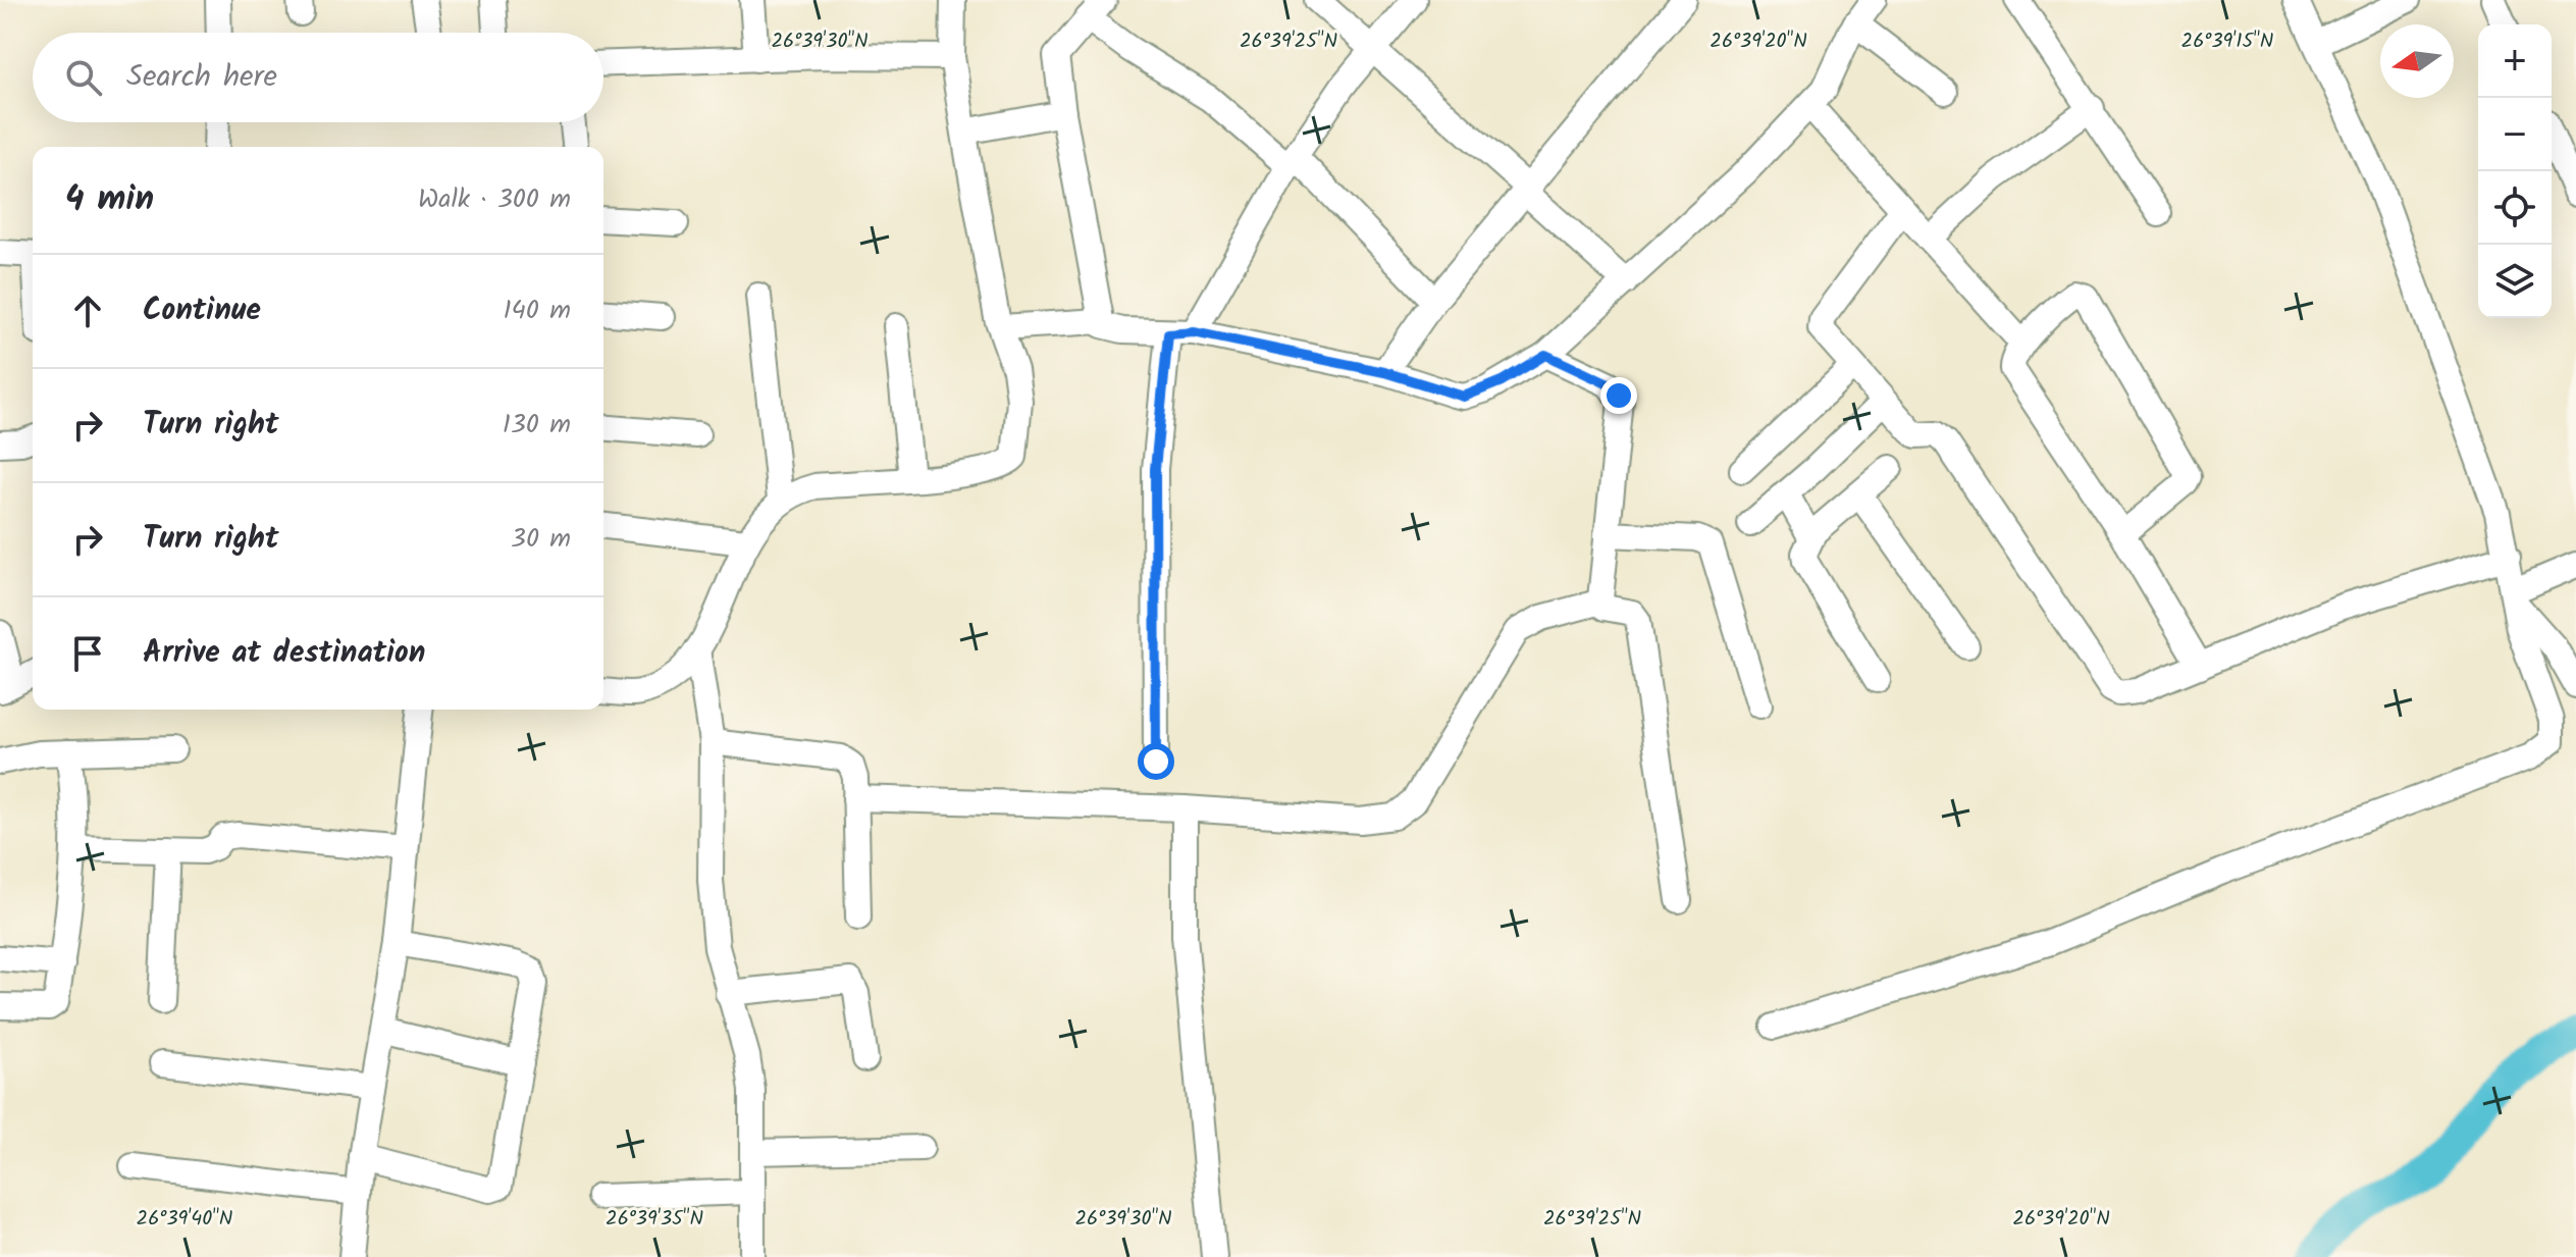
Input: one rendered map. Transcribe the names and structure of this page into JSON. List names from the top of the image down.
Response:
{
  "north": "left",
  "page": {
    "map_buttons": ["+", "−"],
    "search": "Search here",
    "heading": ["4 min", "Walk · 300 m"],
    "list": [
      ["Continue", "140 m"],
      ["Turn right", "130 m"],
      ["Turn right", "30 m"],
      "Arrive at destination"
    ]
  },
  "coordinates": [
    "26°39'30\"N",
    "26°39'25\"N",
    "26°39'20\"N",
    "26°39'15\"N",
    "26°39'40\"N",
    "26°39'35\"N"
  ]
}
